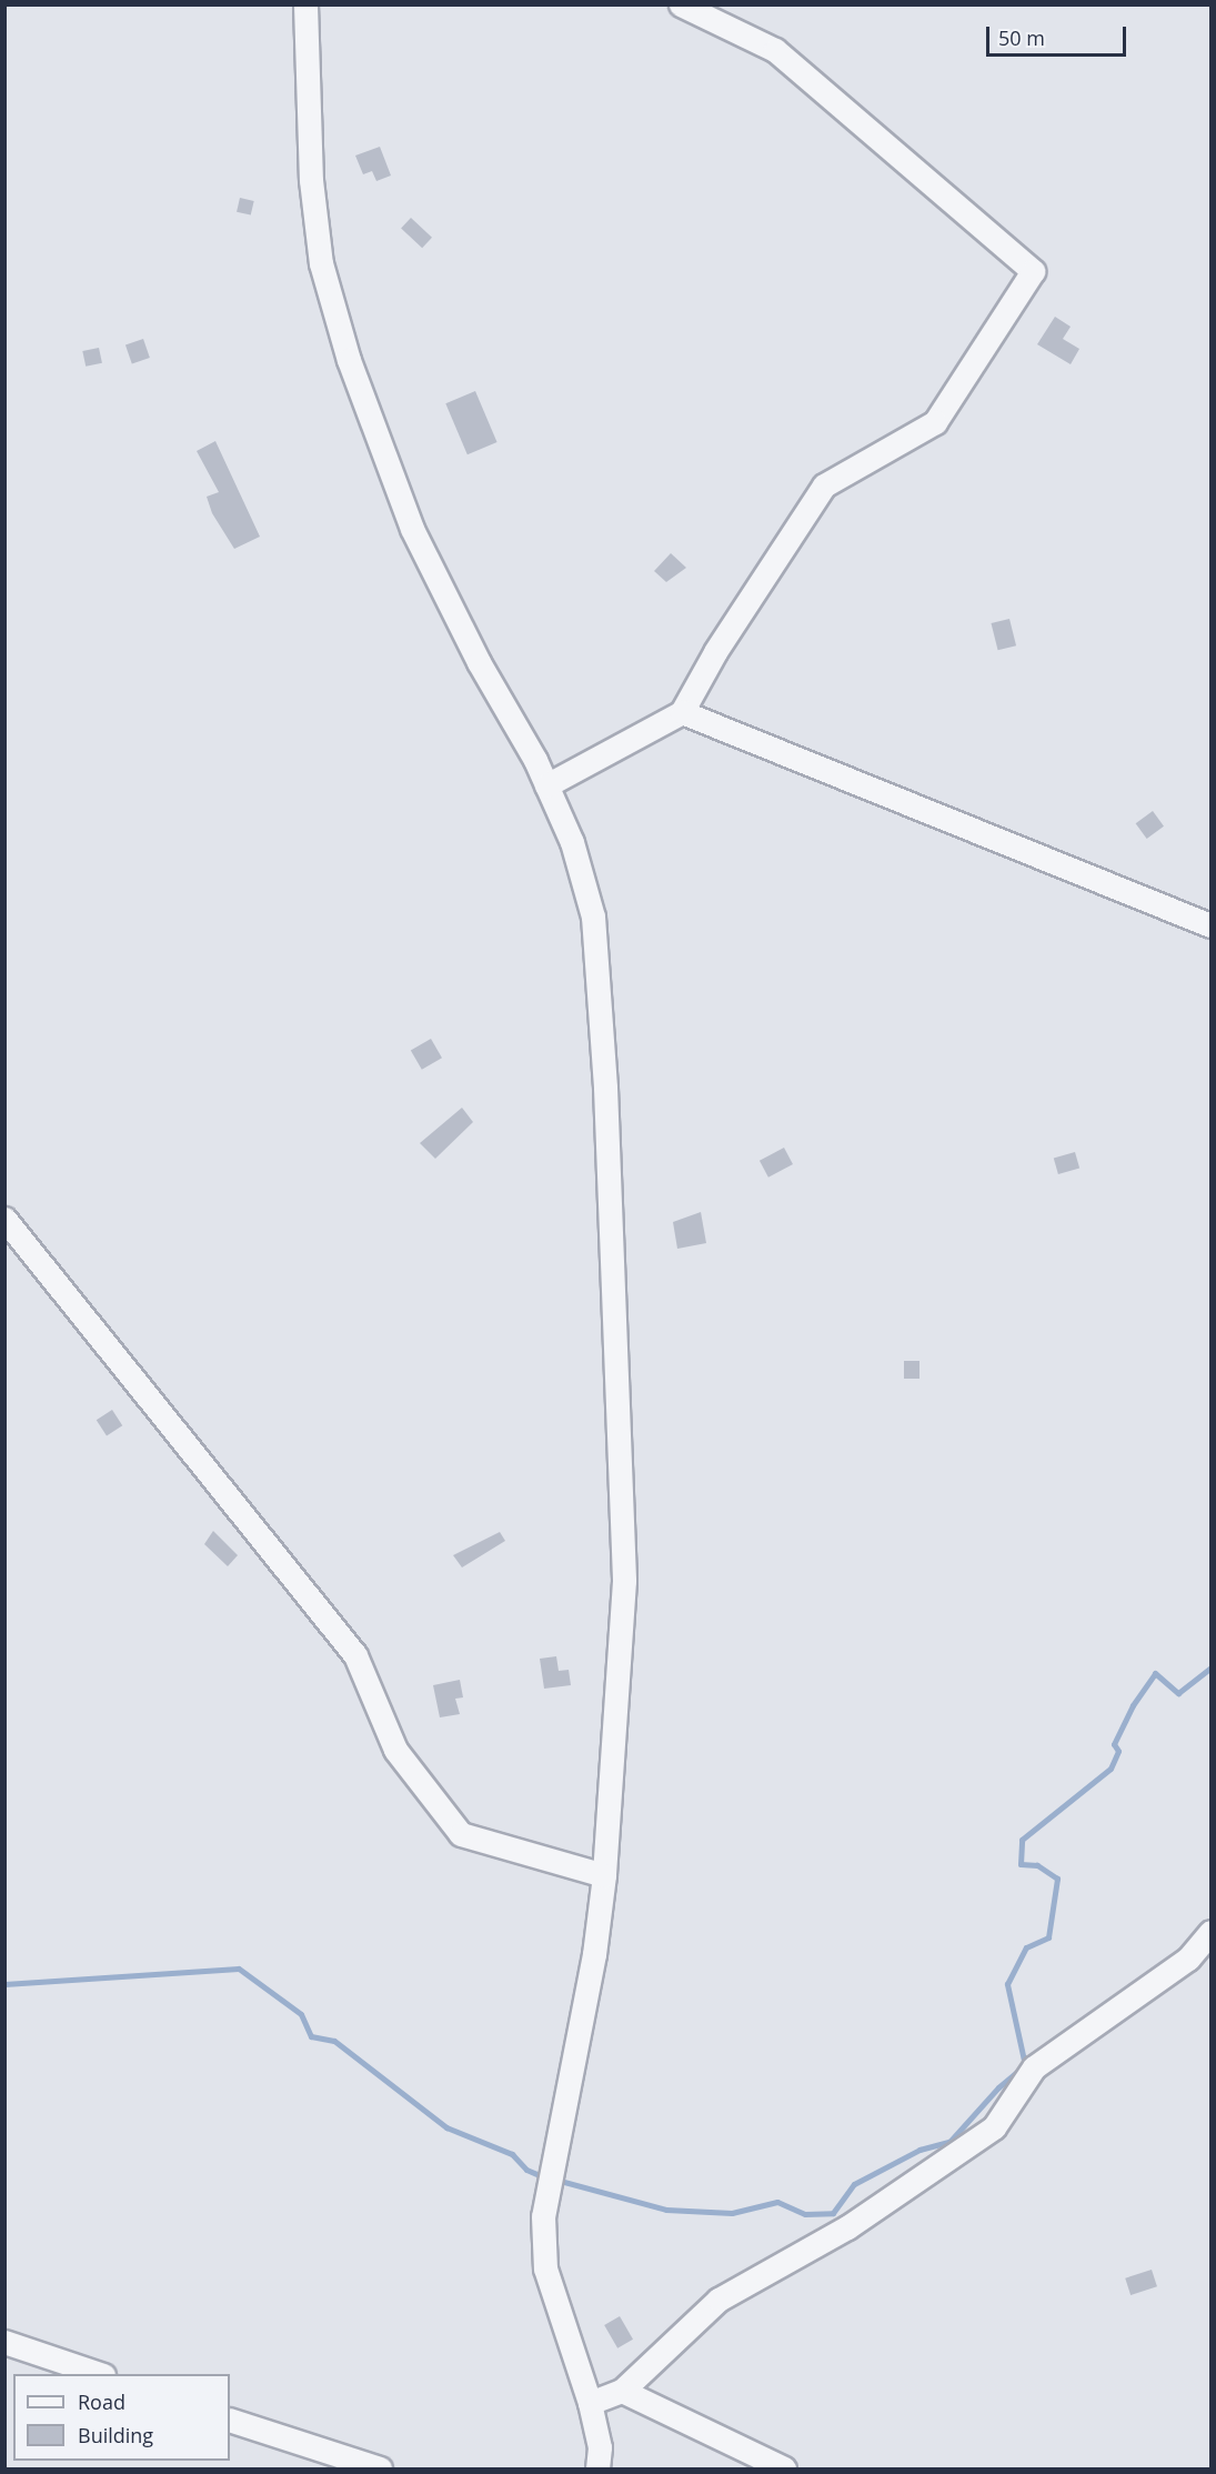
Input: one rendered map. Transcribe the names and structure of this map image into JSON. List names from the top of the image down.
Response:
{
  "legend": ["Road", "Building"],
  "scale_bar": "50 m"
}
